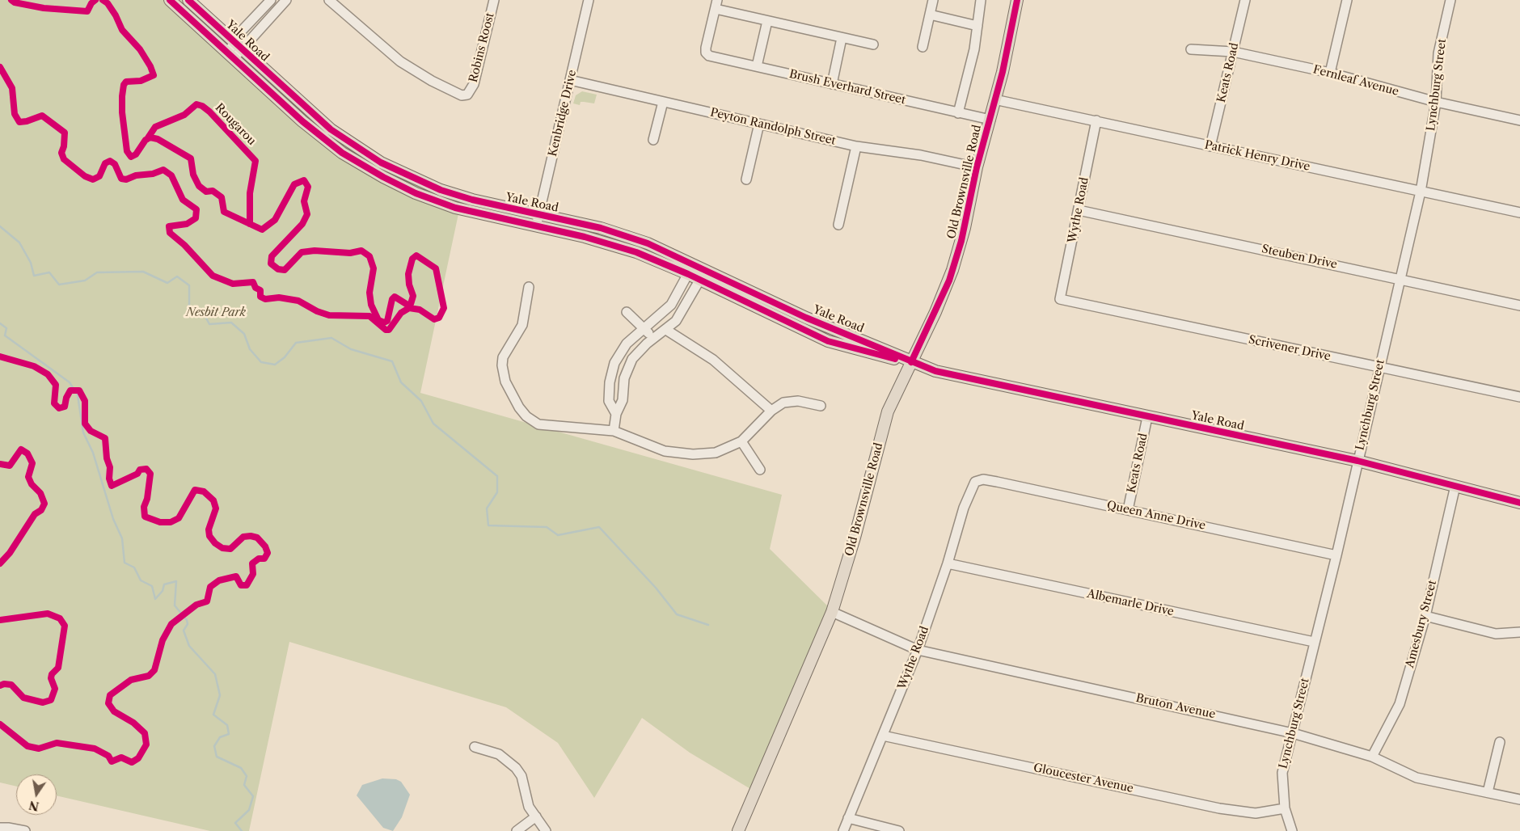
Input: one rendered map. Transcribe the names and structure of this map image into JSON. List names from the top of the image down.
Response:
{
  "streets": {
    "main road": ["Yale Road", "Old Brownsville Road"],
    "street": [
      "Robins Roost",
      "Keats Road",
      "Fernleaf Avenue",
      "Lynchburg Street",
      "Brush Everhard Street",
      "Kenbridge Drive",
      "Peyton Randolph Street",
      "Patrick Henry Drive",
      "Wythe Road",
      "Steuben Drive",
      "Scrivener Drive",
      "Queen Anne Drive",
      "Albemarle Drive",
      "Amesbury Street",
      "Bruton Avenue",
      "Gloucester Avenue"
    ],
    "cycle path": ["Rougarou"]
  },
  "crossings": [
    ["Yale Road", "Keats Road"],
    ["Yale Road", "Lynchburg Street"],
    ["Yale Road", "Kenbridge Drive"],
    ["Yale Road", "Old Brownsville Road"],
    ["Yale Road", "Amesbury Street"],
    ["Keats Road", "Fernleaf Avenue"],
    ["Keats Road", "Patrick Henry Drive"],
    ["Keats Road", "Queen Anne Drive"],
    ["Fernleaf Avenue", "Lynchburg Street"],
    ["Lynchburg Street", "Patrick Henry Drive"],
    ["Lynchburg Street", "Steuben Drive"],
    ["Lynchburg Street", "Scrivener Drive"],
    ["Lynchburg Street", "Queen Anne Drive"],
    ["Lynchburg Street", "Albemarle Drive"],
    ["Lynchburg Street", "Bruton Avenue"],
    ["Lynchburg Street", "Gloucester Avenue"],
    ["Brush Everhard Street", "Old Brownsville Road"],
    ["Kenbridge Drive", "Peyton Randolph Street"],
    ["Peyton Randolph Street", "Old Brownsville Road"],
    ["Patrick Henry Drive", "Old Brownsville Road"],
    ["Patrick Henry Drive", "Wythe Road"],
    ["Old Brownsville Road", "Bruton Avenue"],
    ["Wythe Road", "Steuben Drive"],
    ["Wythe Road", "Scrivener Drive"],
    ["Wythe Road", "Queen Anne Drive"],
    ["Wythe Road", "Albemarle Drive"],
    ["Wythe Road", "Bruton Avenue"],
    ["Wythe Road", "Gloucester Avenue"],
    ["Amesbury Street", "Bruton Avenue"]
  ],
  "parks": ["Nesbit Park"],
  "north": "bottom"
}
